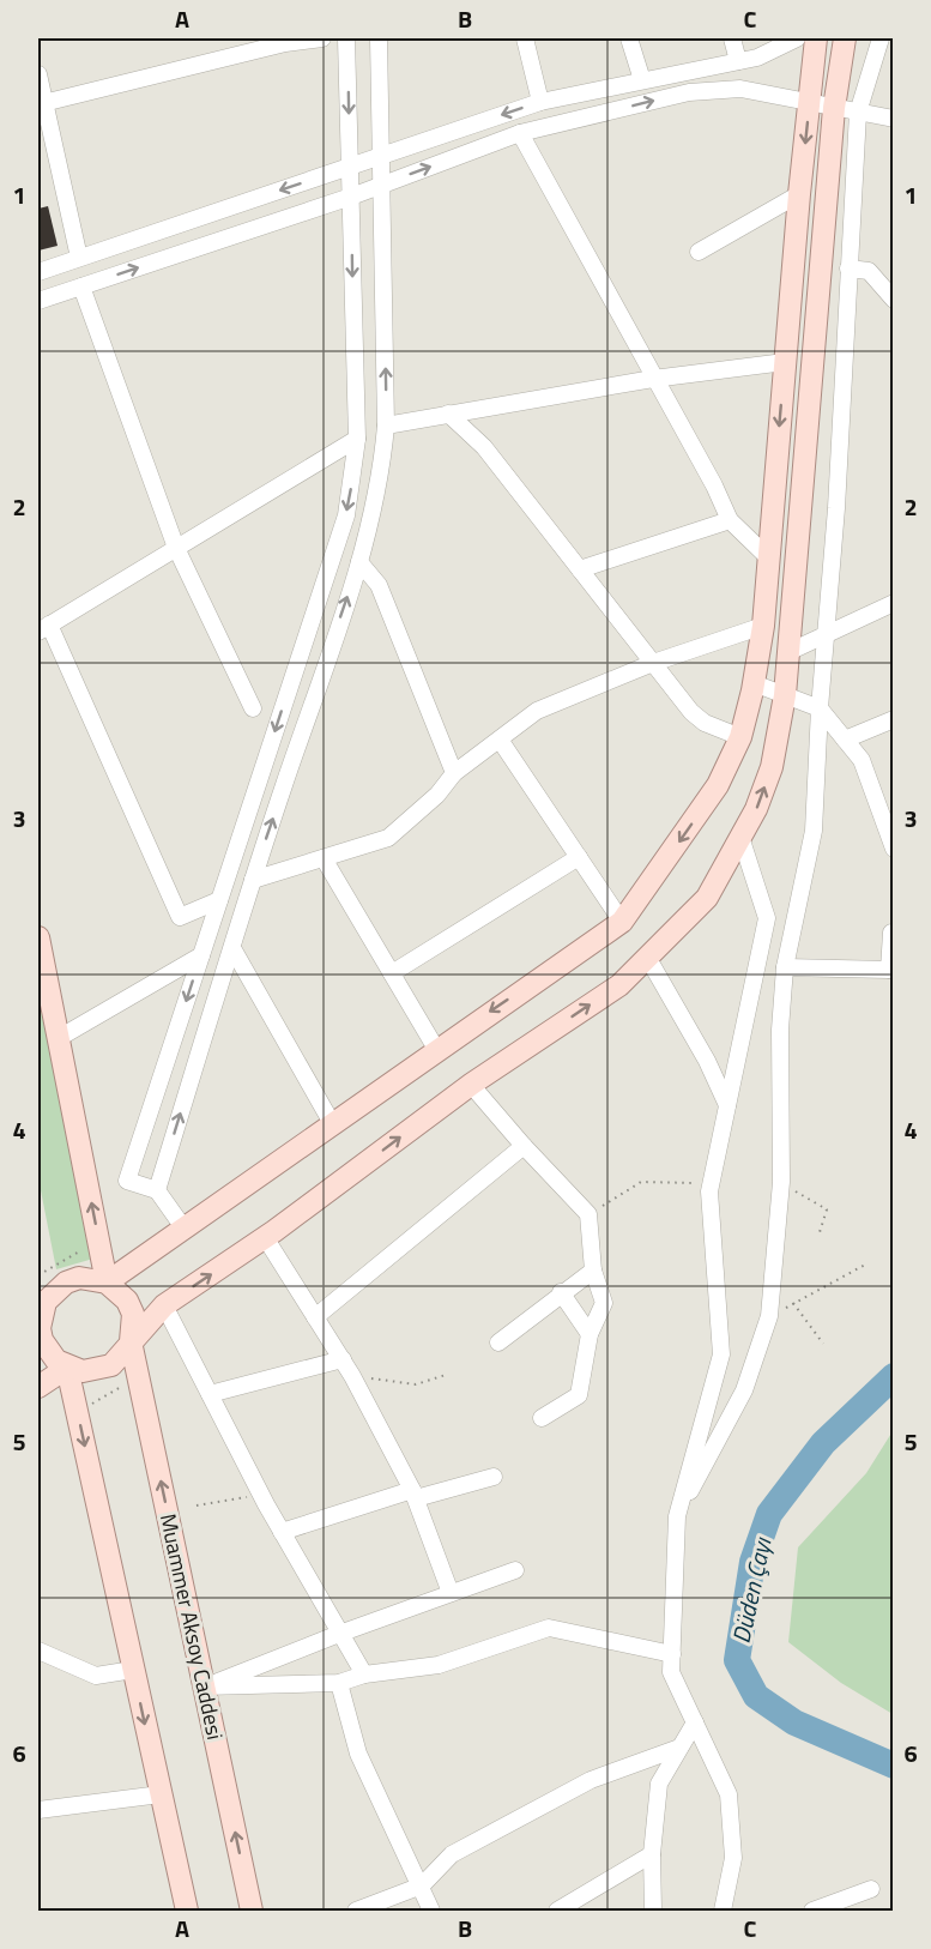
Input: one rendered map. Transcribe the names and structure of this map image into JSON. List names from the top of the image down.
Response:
{
  "streets": {
    "main road": ["Muammer Aksoy Caddesi"]
  },
  "water": ["Düden Çayı"],
  "grid": {
    "columns": ["A", "B", "C"],
    "rows": [
      "1",
      "2",
      "3",
      "4",
      "5",
      "6"
    ]
  }
}
